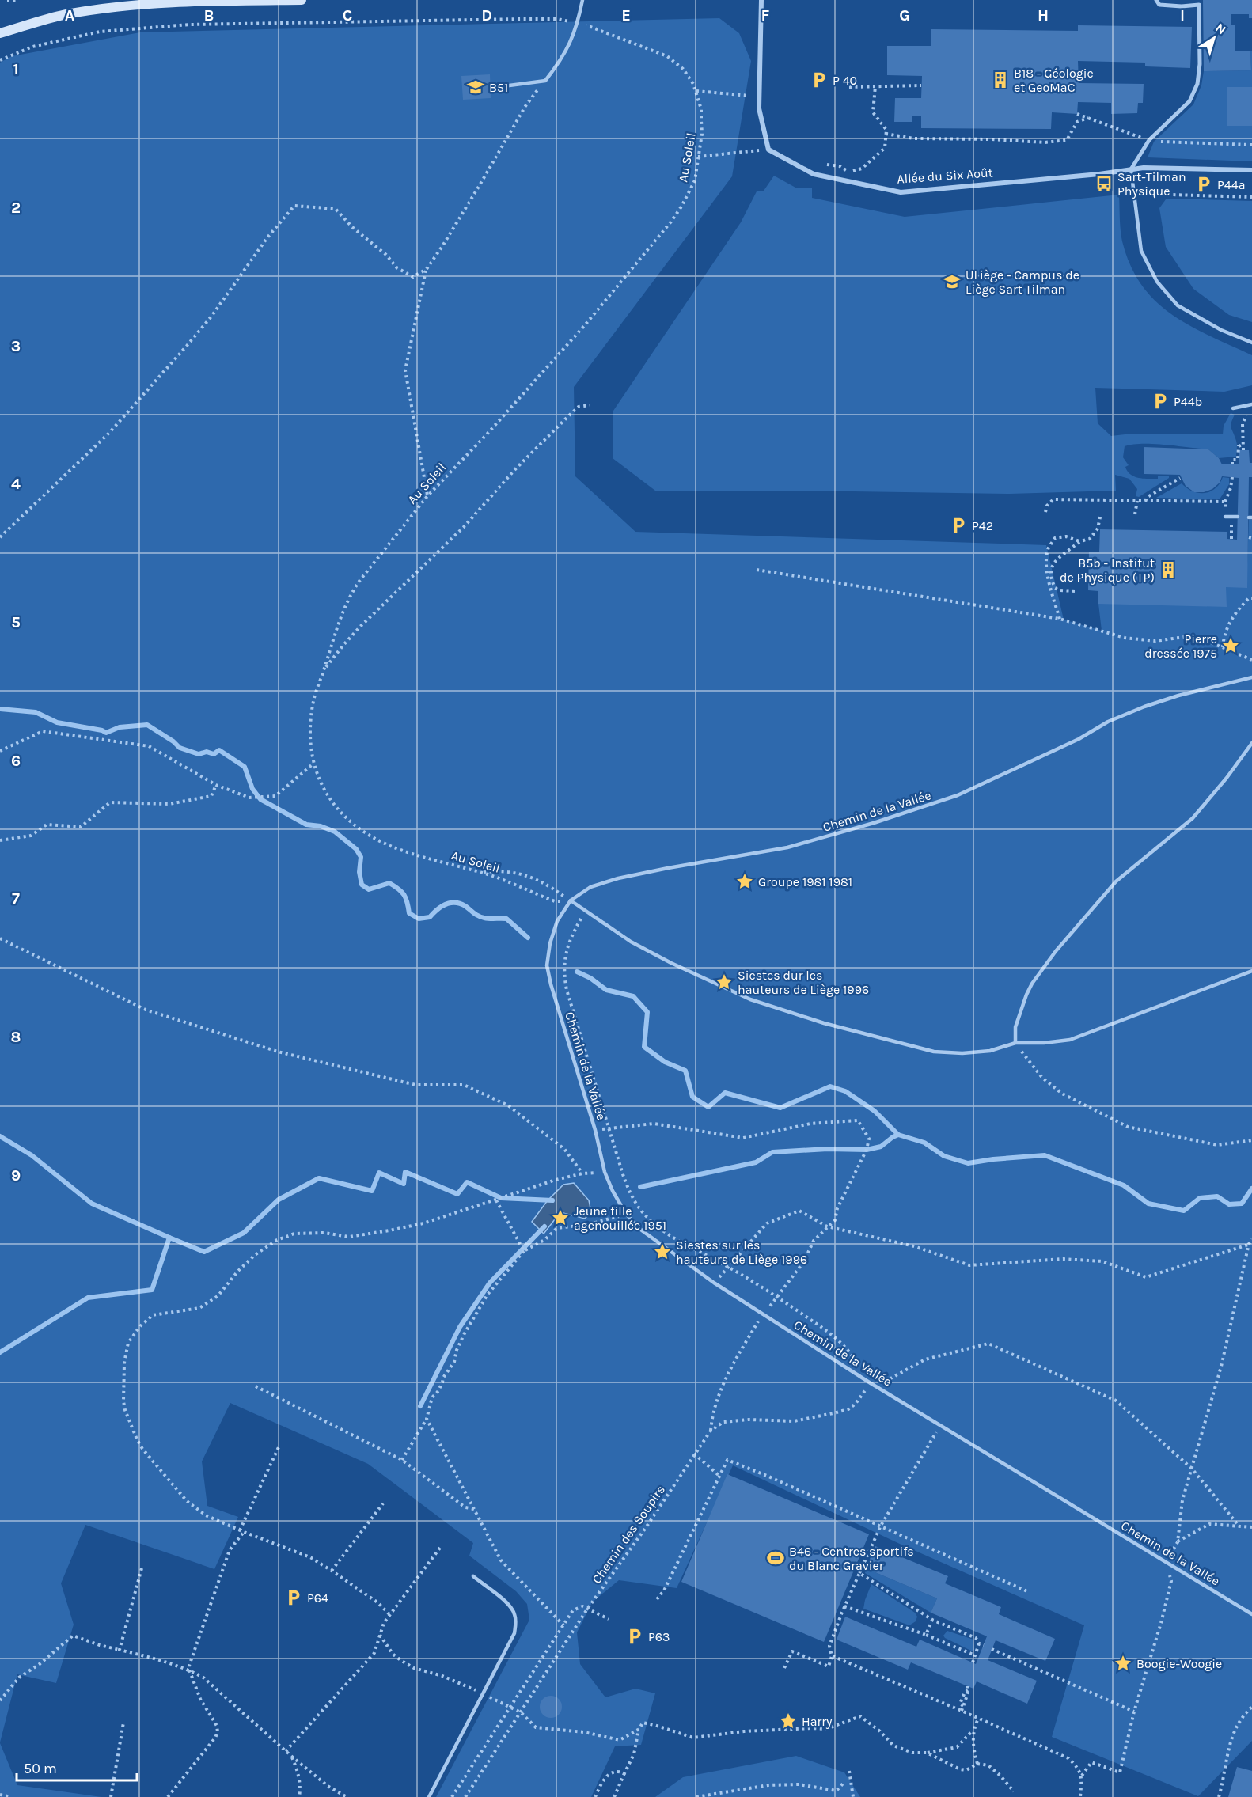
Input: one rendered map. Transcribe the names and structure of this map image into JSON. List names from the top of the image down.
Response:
{
  "streets": {
    "street": ["Allée du Six Août"],
    "lane": ["Chemin de la Vallée"],
    "path": ["Au Soleil", "Chemin des Soupirs"]
  },
  "crossings": [
    ["Au Soleil", "Chemin de la Vallée"],
    ["Chemin de la Vallée", "Chemin des Soupirs"]
  ],
  "places": {
    "parking": [
      "P 40",
      "P44a",
      "P44b",
      "P42",
      "P64",
      "P63"
    ],
    "building": ["B18 - Géologie et GeoMaC", "B5b - Institut de Physique (TP)"],
    "school or university": ["B51", "ULiège - Campus de Liège Sart Tilman"],
    "bus stop": ["Sart-Tilman Physique"],
    "place": [
      "Pierre dressée 1975",
      "Groupe 1981 1981",
      "Siestes dur les hauteurs de Liège 1996",
      "Jeune fille agenouillée 1951",
      "Siestes sur les hauteurs de Liège 1996",
      "Boogie-Woogie",
      "Harry"
    ],
    "sports": ["B46 - Centres sportifs du Blanc Gravier"]
  },
  "scale_bar": "50 m",
  "north": "top right",
  "grid": {
    "columns": [
      "A",
      "B",
      "C",
      "D",
      "E",
      "F",
      "G",
      "H",
      "I"
    ],
    "rows": [
      "1",
      "2",
      "3",
      "4",
      "5",
      "6",
      "7",
      "8",
      "9"
    ]
  }
}
